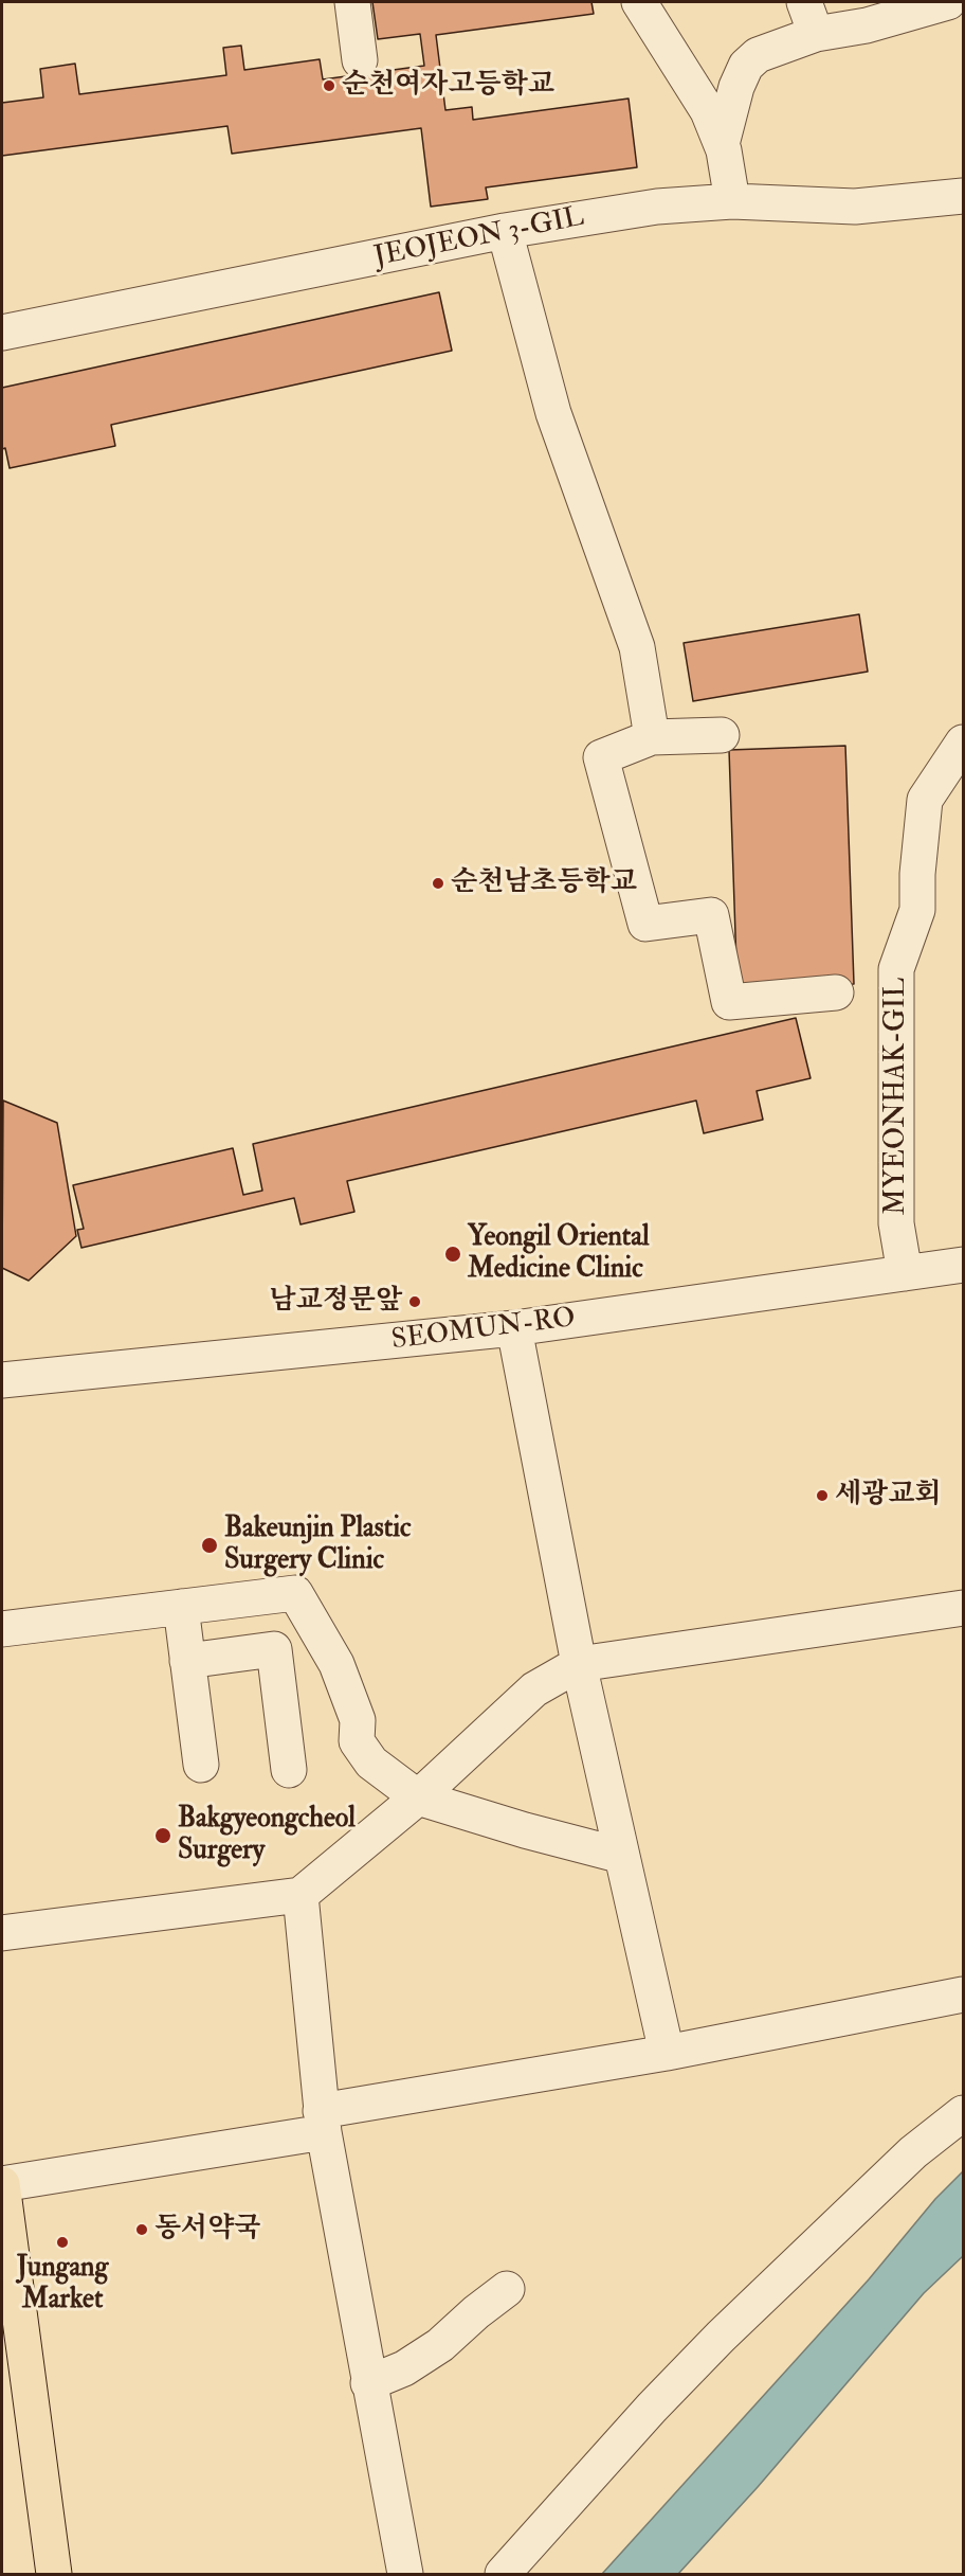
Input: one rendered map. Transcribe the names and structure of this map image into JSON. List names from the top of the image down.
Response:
{
  "streets": {
    "street": ["JEOJEON 3-GIL", "MYEONHAK-GIL", "SEOMUN-RO"]
  },
  "crossings": [
    ["MYEONHAK-GIL", "SEOMUN-RO"]
  ],
  "places": [
    "순천여자고등학교",
    "순천남초등학교",
    "Yeongil Oriental Medicine Clinic",
    "남교정문앞",
    "세광교회",
    "Bakeunjin Plastic Surgery Clinic",
    "Bakgyeongcheol Surgery",
    "동서약국",
    "Jungang Market"
  ]
}
